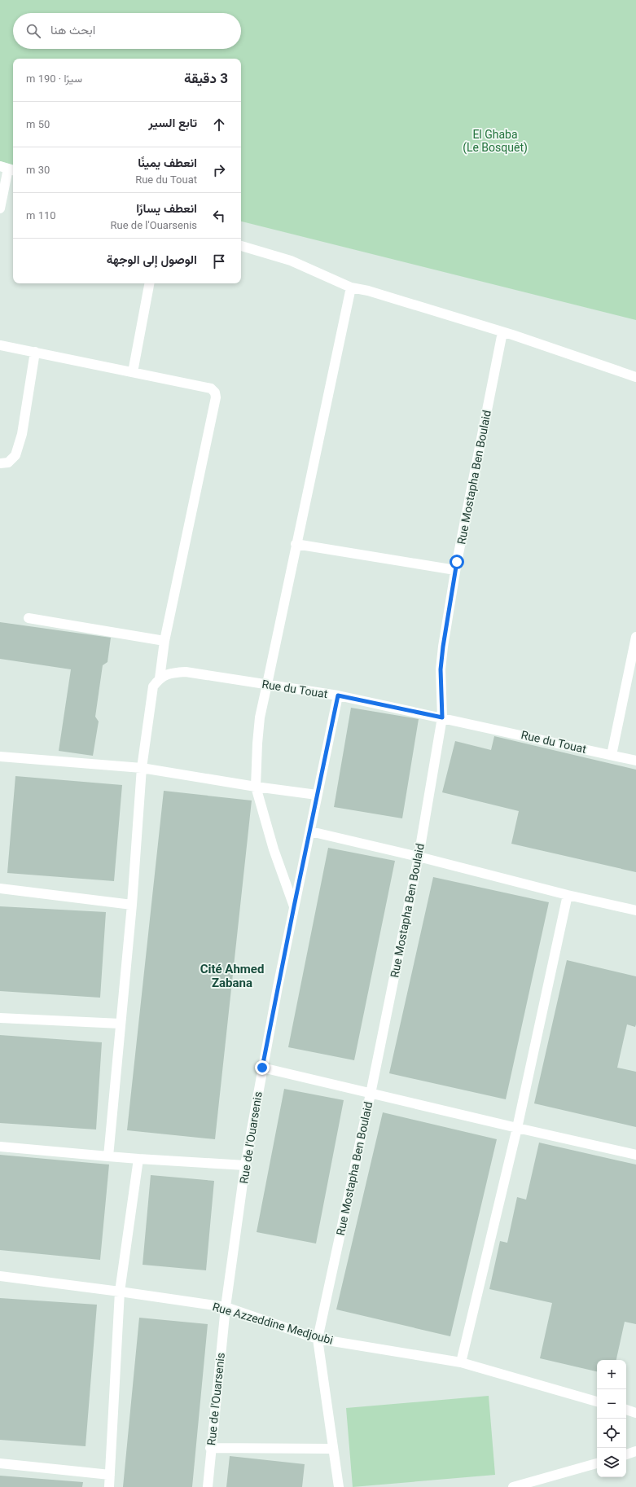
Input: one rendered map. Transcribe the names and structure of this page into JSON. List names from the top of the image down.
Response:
{
  "streets": {
    "street": [
      "Rue Mostapha Ben Boulaid",
      "Rue du Touat",
      "Rue de l'Ouarsenis",
      "Rue Azzeddine Medjoubi"
    ]
  },
  "crossings": [
    ["Rue Mostapha Ben Boulaid", "Rue du Touat"],
    ["Rue Mostapha Ben Boulaid", "Rue Azzeddine Medjoubi"],
    ["Rue du Touat", "Rue de l'Ouarsenis"],
    ["Rue de l'Ouarsenis", "Rue Azzeddine Medjoubi"]
  ],
  "districts": ["Cité Ahmed Zabana"],
  "parks": ["El Ghaba (Le Bosquêt)"],
  "page": {
    "search": "ابحث هنا",
    "heading": ["3 دقيقة", "سيرًا · 190 m"],
    "list": [
      ["تابع السير", "50 m"],
      ["انعطف يمينًا", "Rue du Touat", "30 m"],
      ["انعطف يسارًا", "Rue de l'Ouarsenis", "110 m"],
      "الوصول إلى الوجهة"
    ],
    "map_buttons": ["+", "−"]
  }
}
